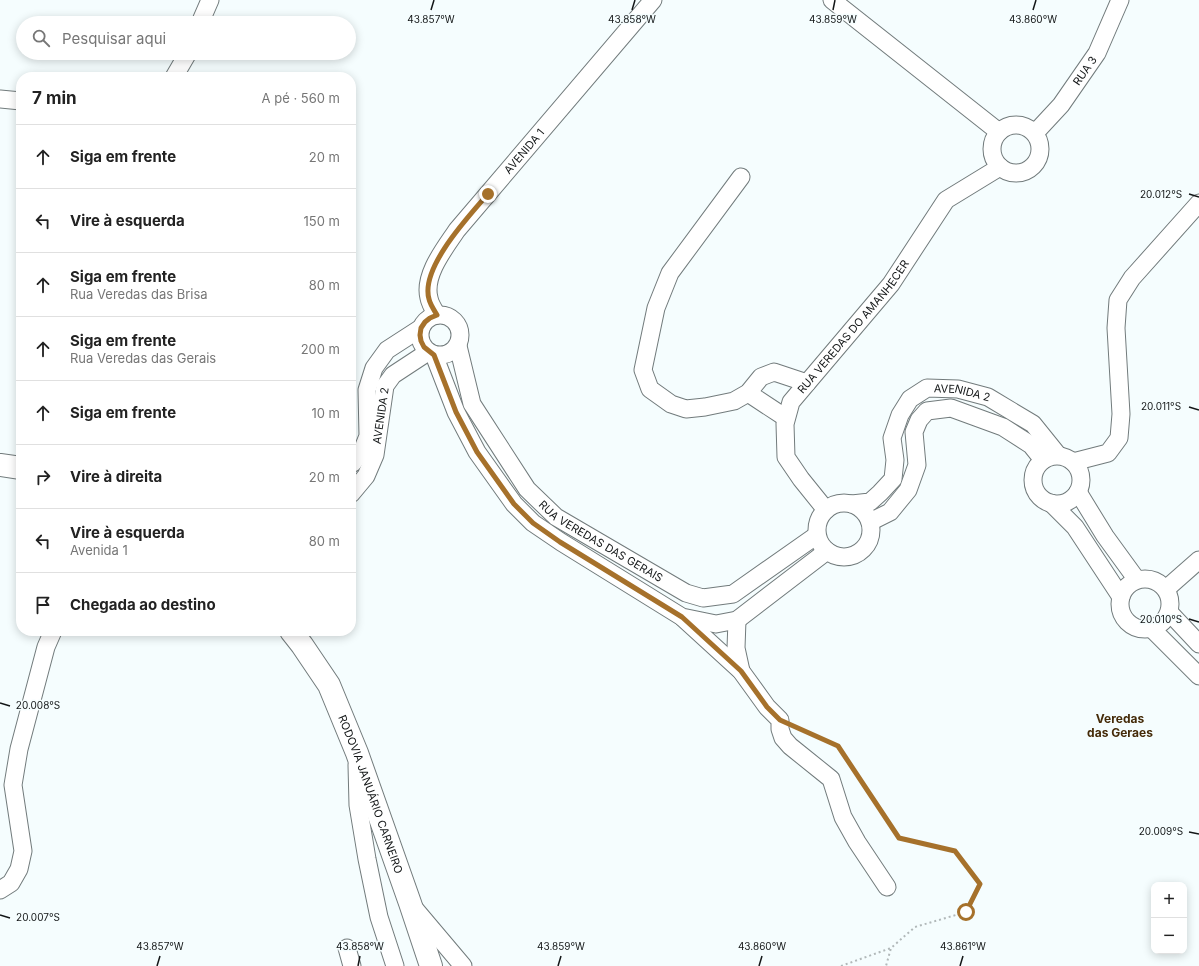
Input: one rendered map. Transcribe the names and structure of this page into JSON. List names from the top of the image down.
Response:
{
  "streets": {
    "highway": ["RODOVIA JANUÁRIO CARNEIRO"],
    "street": [
      "RUA 3",
      "AVENIDA 1",
      "RUA VEREDAS DO AMANHECER",
      "AVENIDA 2",
      "RUA VEREDAS DAS GERAIS"
    ]
  },
  "crossings": [
    ["RUA 3", "RUA VEREDAS DO AMANHECER"],
    ["AVENIDA 1", "AVENIDA 2"],
    ["AVENIDA 1", "RUA VEREDAS DAS GERAIS"],
    ["RUA VEREDAS DO AMANHECER", "AVENIDA 2"],
    ["RUA VEREDAS DO AMANHECER", "RUA VEREDAS DAS GERAIS"],
    ["AVENIDA 2", "RUA VEREDAS DAS GERAIS"]
  ],
  "districts": ["Veredas das Geraes"],
  "page": {
    "search": "Pesquisar aqui",
    "heading": ["7 min", "A pé · 560 m"],
    "list": [
      ["Siga em frente", "20 m"],
      ["Vire à esquerda", "150 m"],
      ["Siga em frente", "Rua Veredas das Brisa", "80 m"],
      ["Siga em frente", "Rua Veredas das Gerais", "200 m"],
      ["Siga em frente", "10 m"],
      ["Vire à direita", "20 m"],
      ["Vire à esquerda", "Avenida 1", "80 m"],
      "Chegada ao destino"
    ],
    "map_buttons": ["+", "−"]
  },
  "coordinates": [
    "43.857°W",
    "43.858°W",
    "43.859°W",
    "43.860°W",
    "20.012°S",
    "20.011°S",
    "20.010°S",
    "20.008°S",
    "20.009°S",
    "20.007°S",
    "43.861°W"
  ]
}
